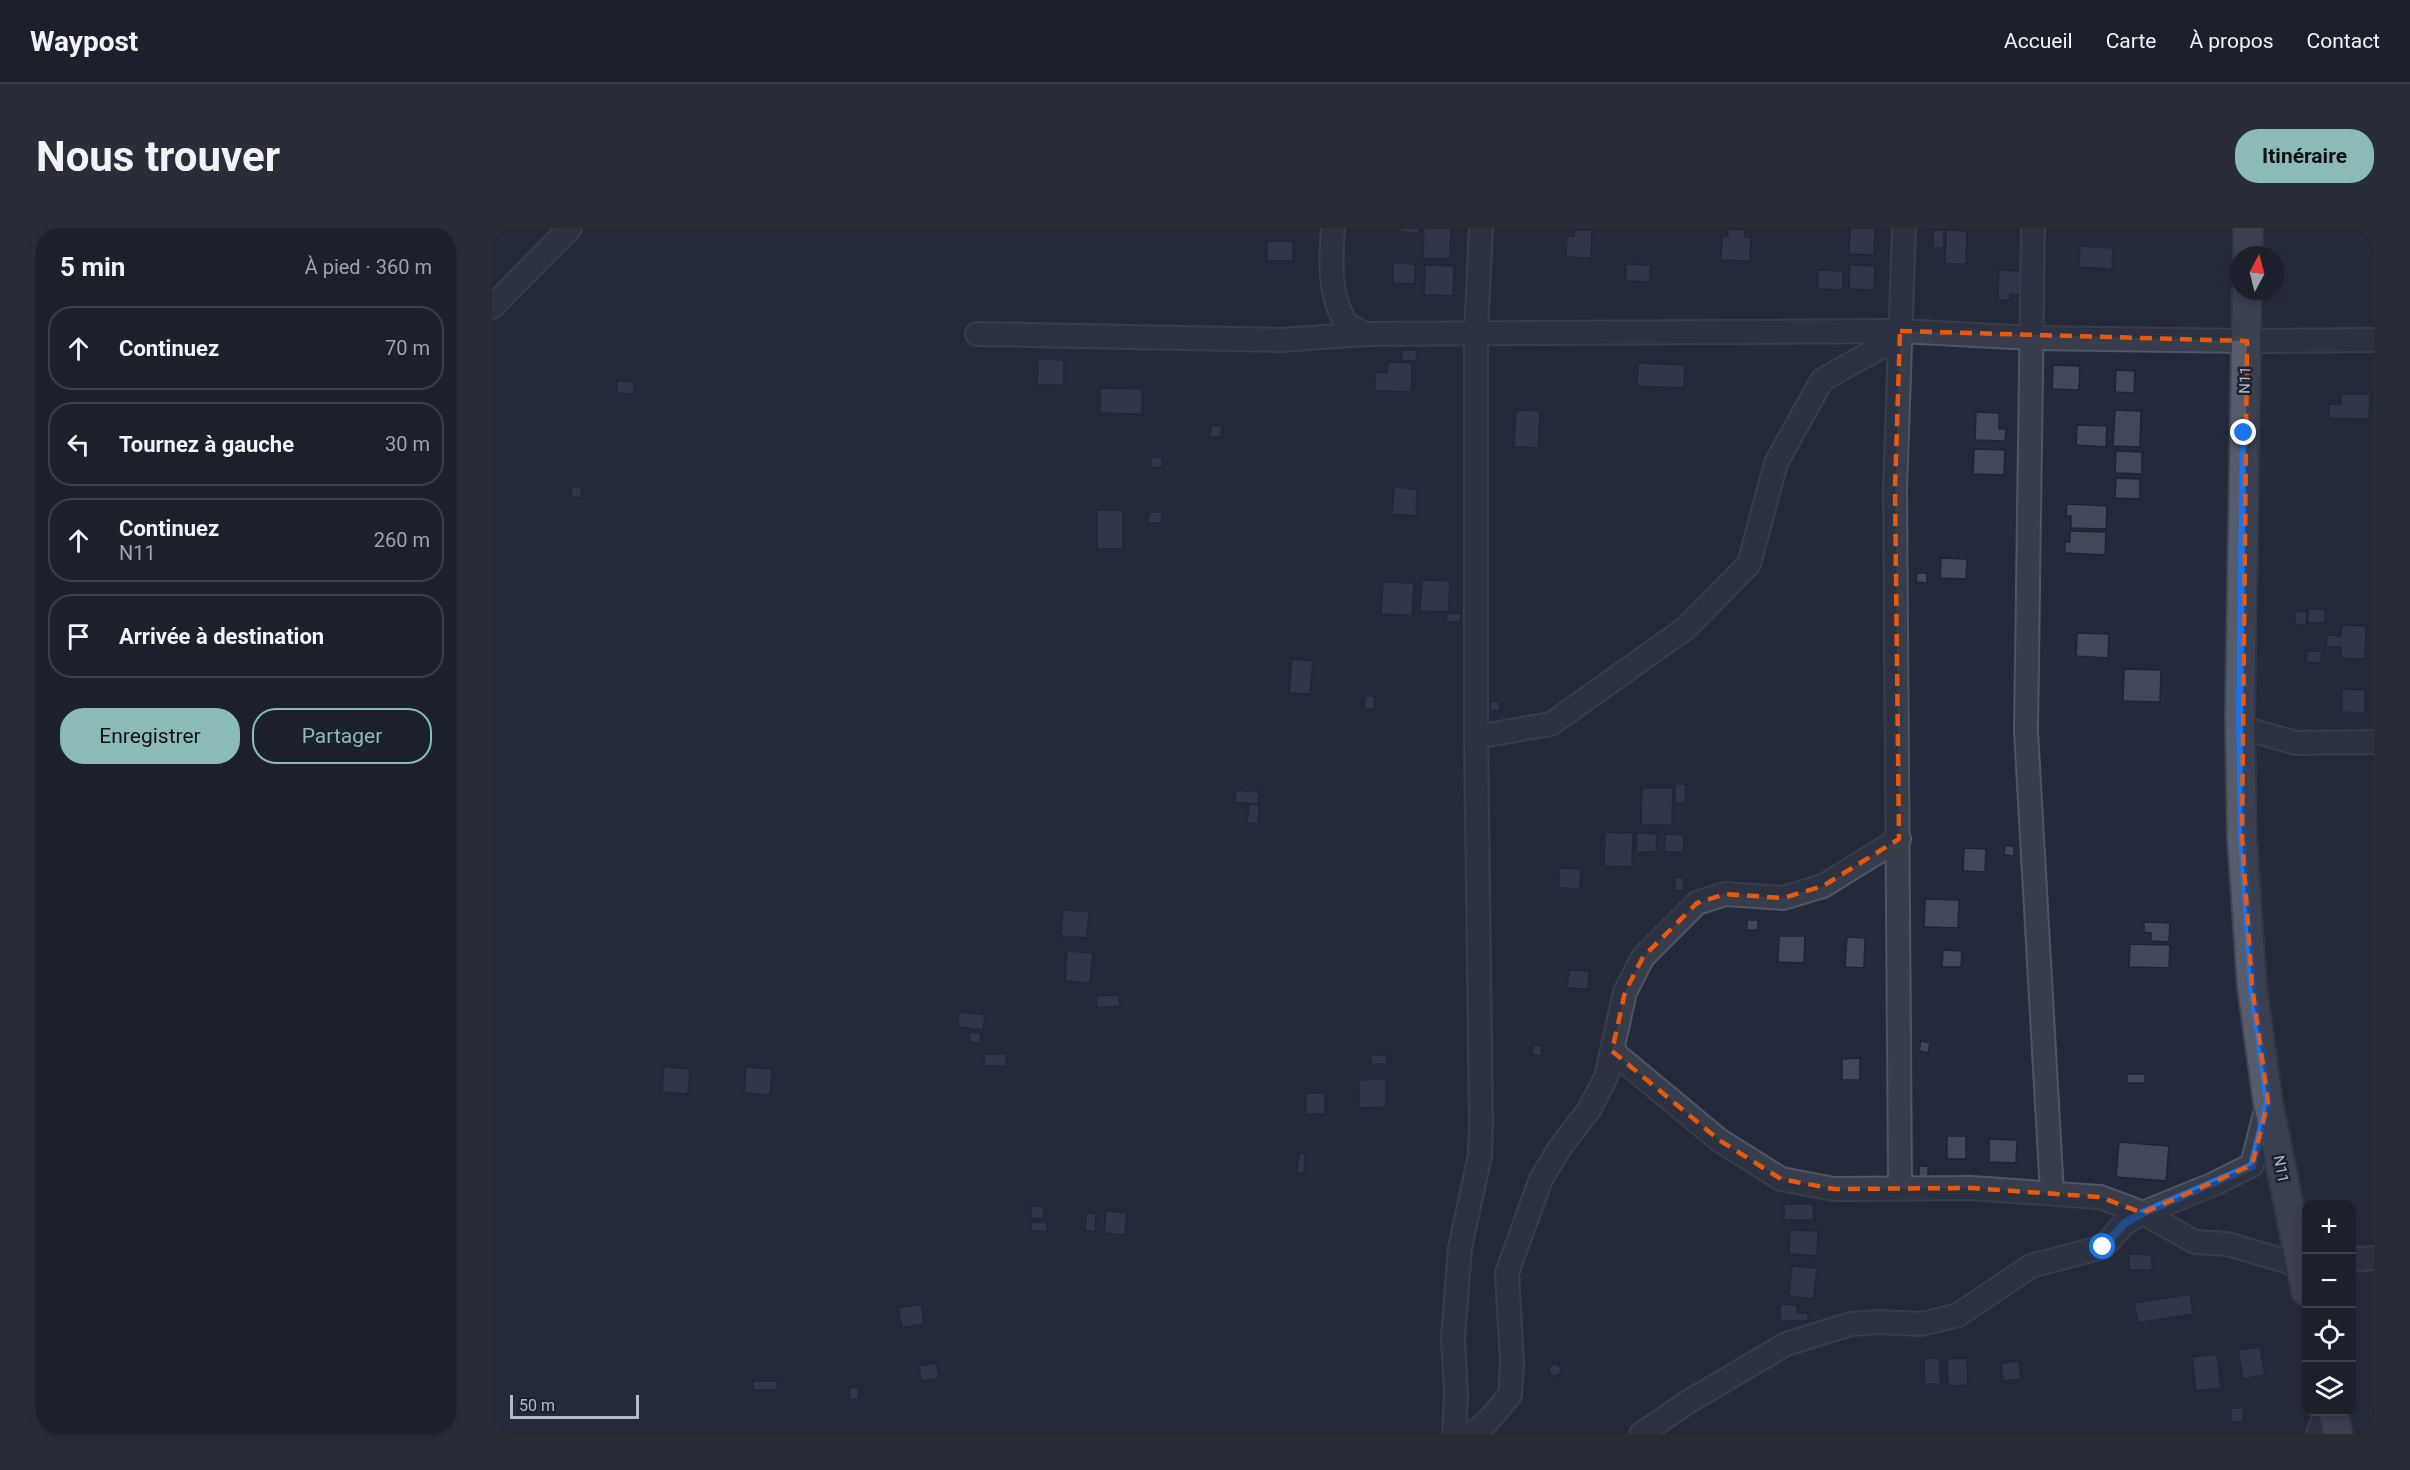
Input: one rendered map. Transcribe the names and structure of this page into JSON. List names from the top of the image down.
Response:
{
  "streets": {
    "main road": ["N11"]
  },
  "scale_bar": "50 m",
  "north": "top",
  "page": {
    "header": "Waypost",
    "nav": [
      "Accueil",
      "Carte",
      "À propos",
      "Contact"
    ],
    "buttons": [
      "Itinéraire",
      ["Enregistrer", "Partager"]
    ],
    "title": "Nous trouver",
    "heading": ["5 min", "À pied · 360 m"],
    "list": [
      ["Continuez", "70 m"],
      ["Tournez à gauche", "30 m"],
      ["Continuez", "N11", "260 m"],
      "Arrivée à destination"
    ],
    "map_buttons": ["+", "−"],
    "scale": "50 m"
  }
}
